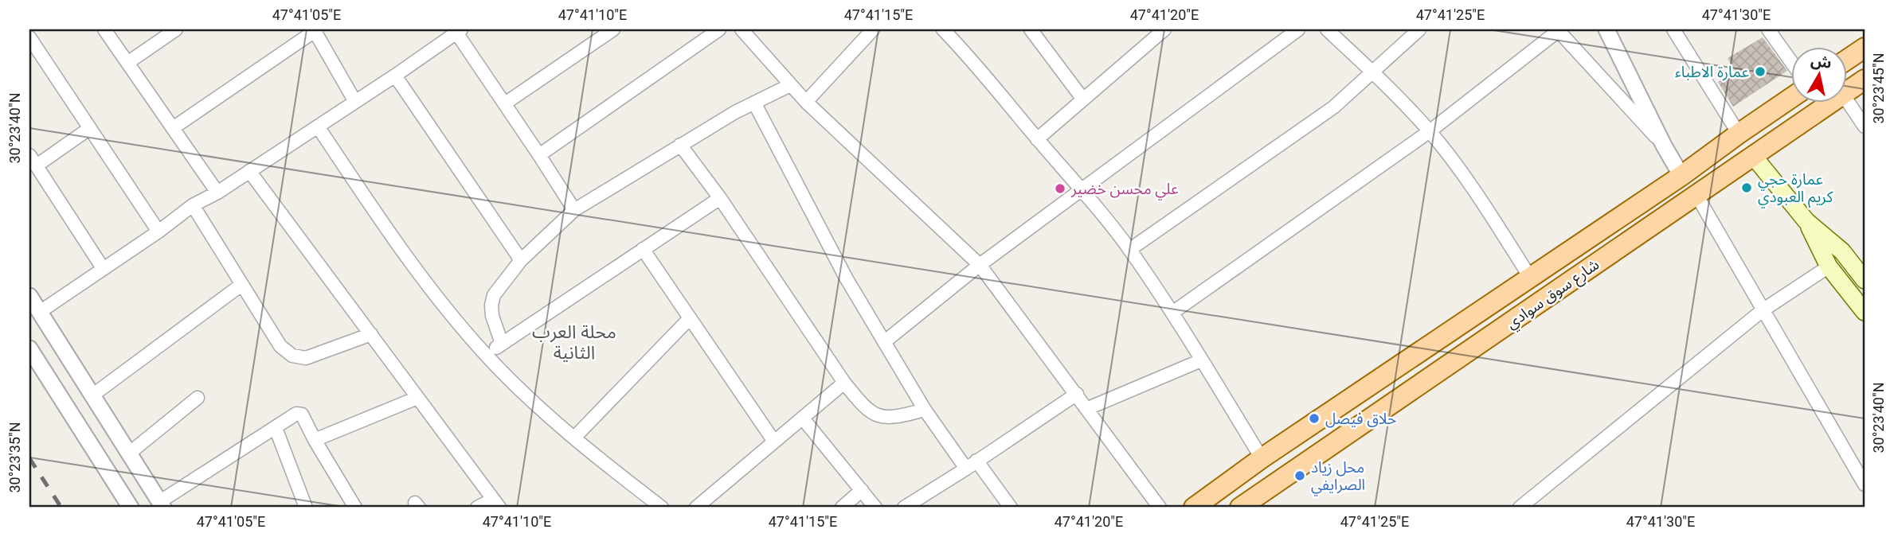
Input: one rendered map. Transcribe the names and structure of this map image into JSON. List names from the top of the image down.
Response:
{
  "streets": {
    "main road": ["شارع سوق سوادي"]
  },
  "districts": ["محلة العرب الثانية"],
  "places": [
    "عمارة الاطباء",
    "عمارة حجي كريم العبودي",
    "علي محسن خضير",
    "حلاق فيصل",
    "محل زياد الصرايفي"
  ],
  "north": "top",
  "coordinates": [
    "47°41'05\"E",
    "47°41'10\"E",
    "47°41'15\"E",
    "47°41'20\"E",
    "47°41'25\"E",
    "47°41'30\"E",
    "30°23'45\"N",
    "30°23'40\"N",
    "30°23'35\"N"
  ]
}
